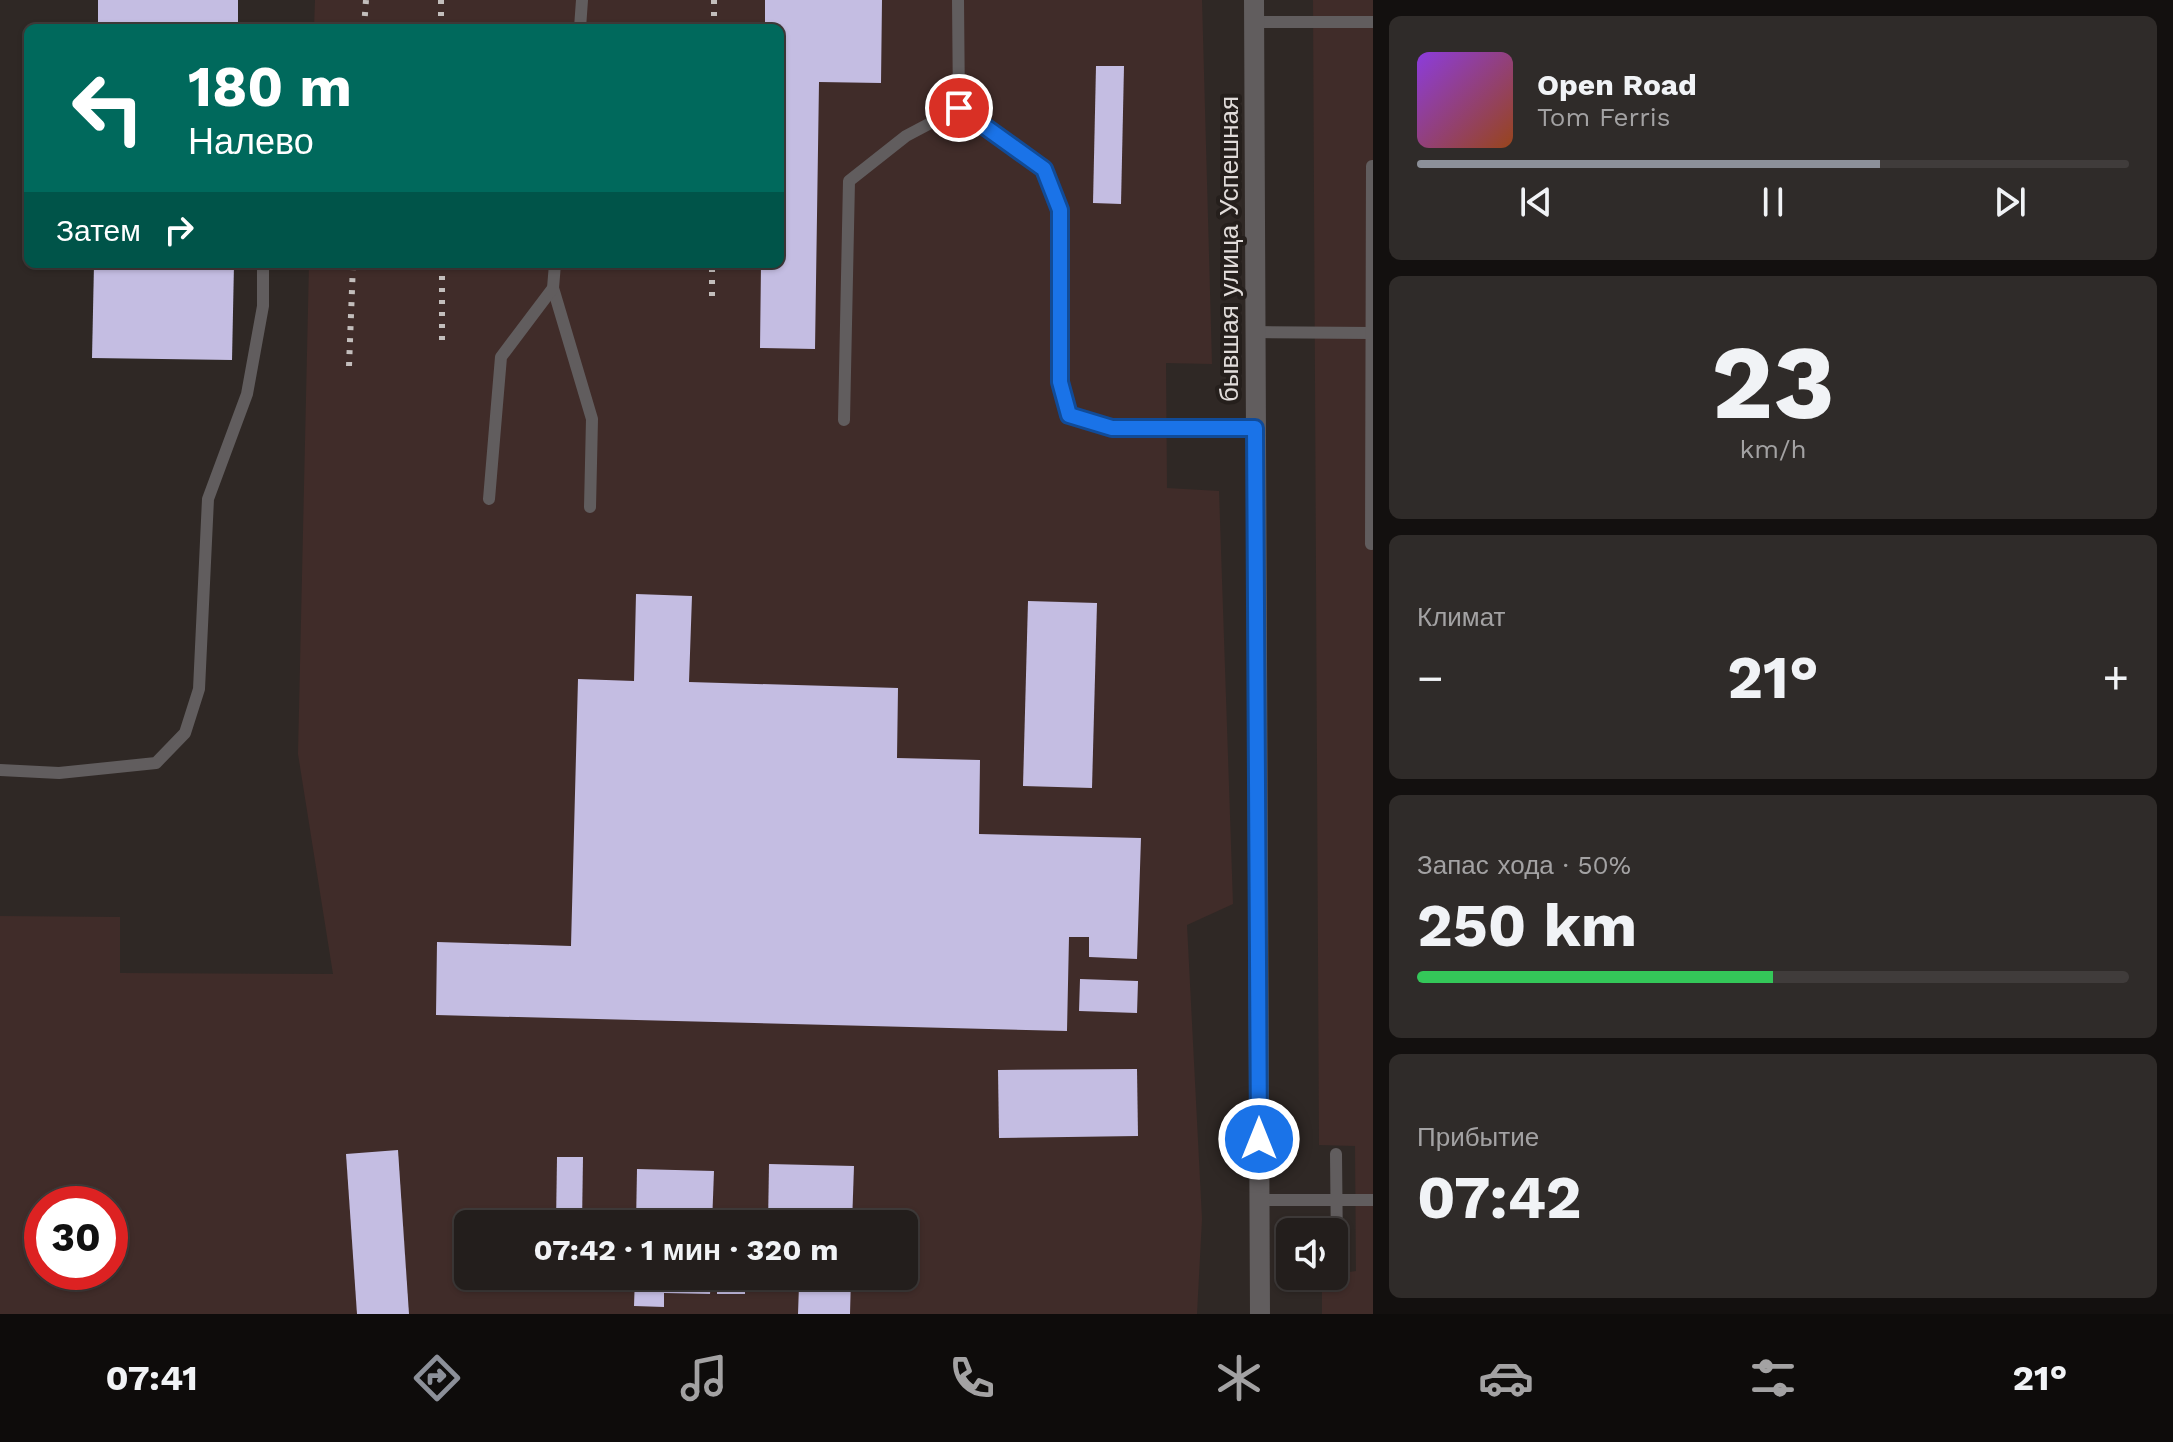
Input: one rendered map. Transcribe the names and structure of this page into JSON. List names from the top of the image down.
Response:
{
  "streets": {
    "street": ["бывшая улица Успешная"]
  },
  "page": {
    "turn": ["180 m", "Налево"],
    "song": ["Open Road", "Tom Ferris"],
    "then": "Затем",
    "tile": [
      ["23", "km/h"],
      "Климат",
      ["Запас хода · 50%", "250 km"],
      ["Прибытие", "07:42"]
    ],
    "heat": ["−", "21°", "+"],
    "limit": "30",
    "trip": "07:42 · 1 мин · 320 m",
    "tabs": ["07:41", "21°"]
  }
}
